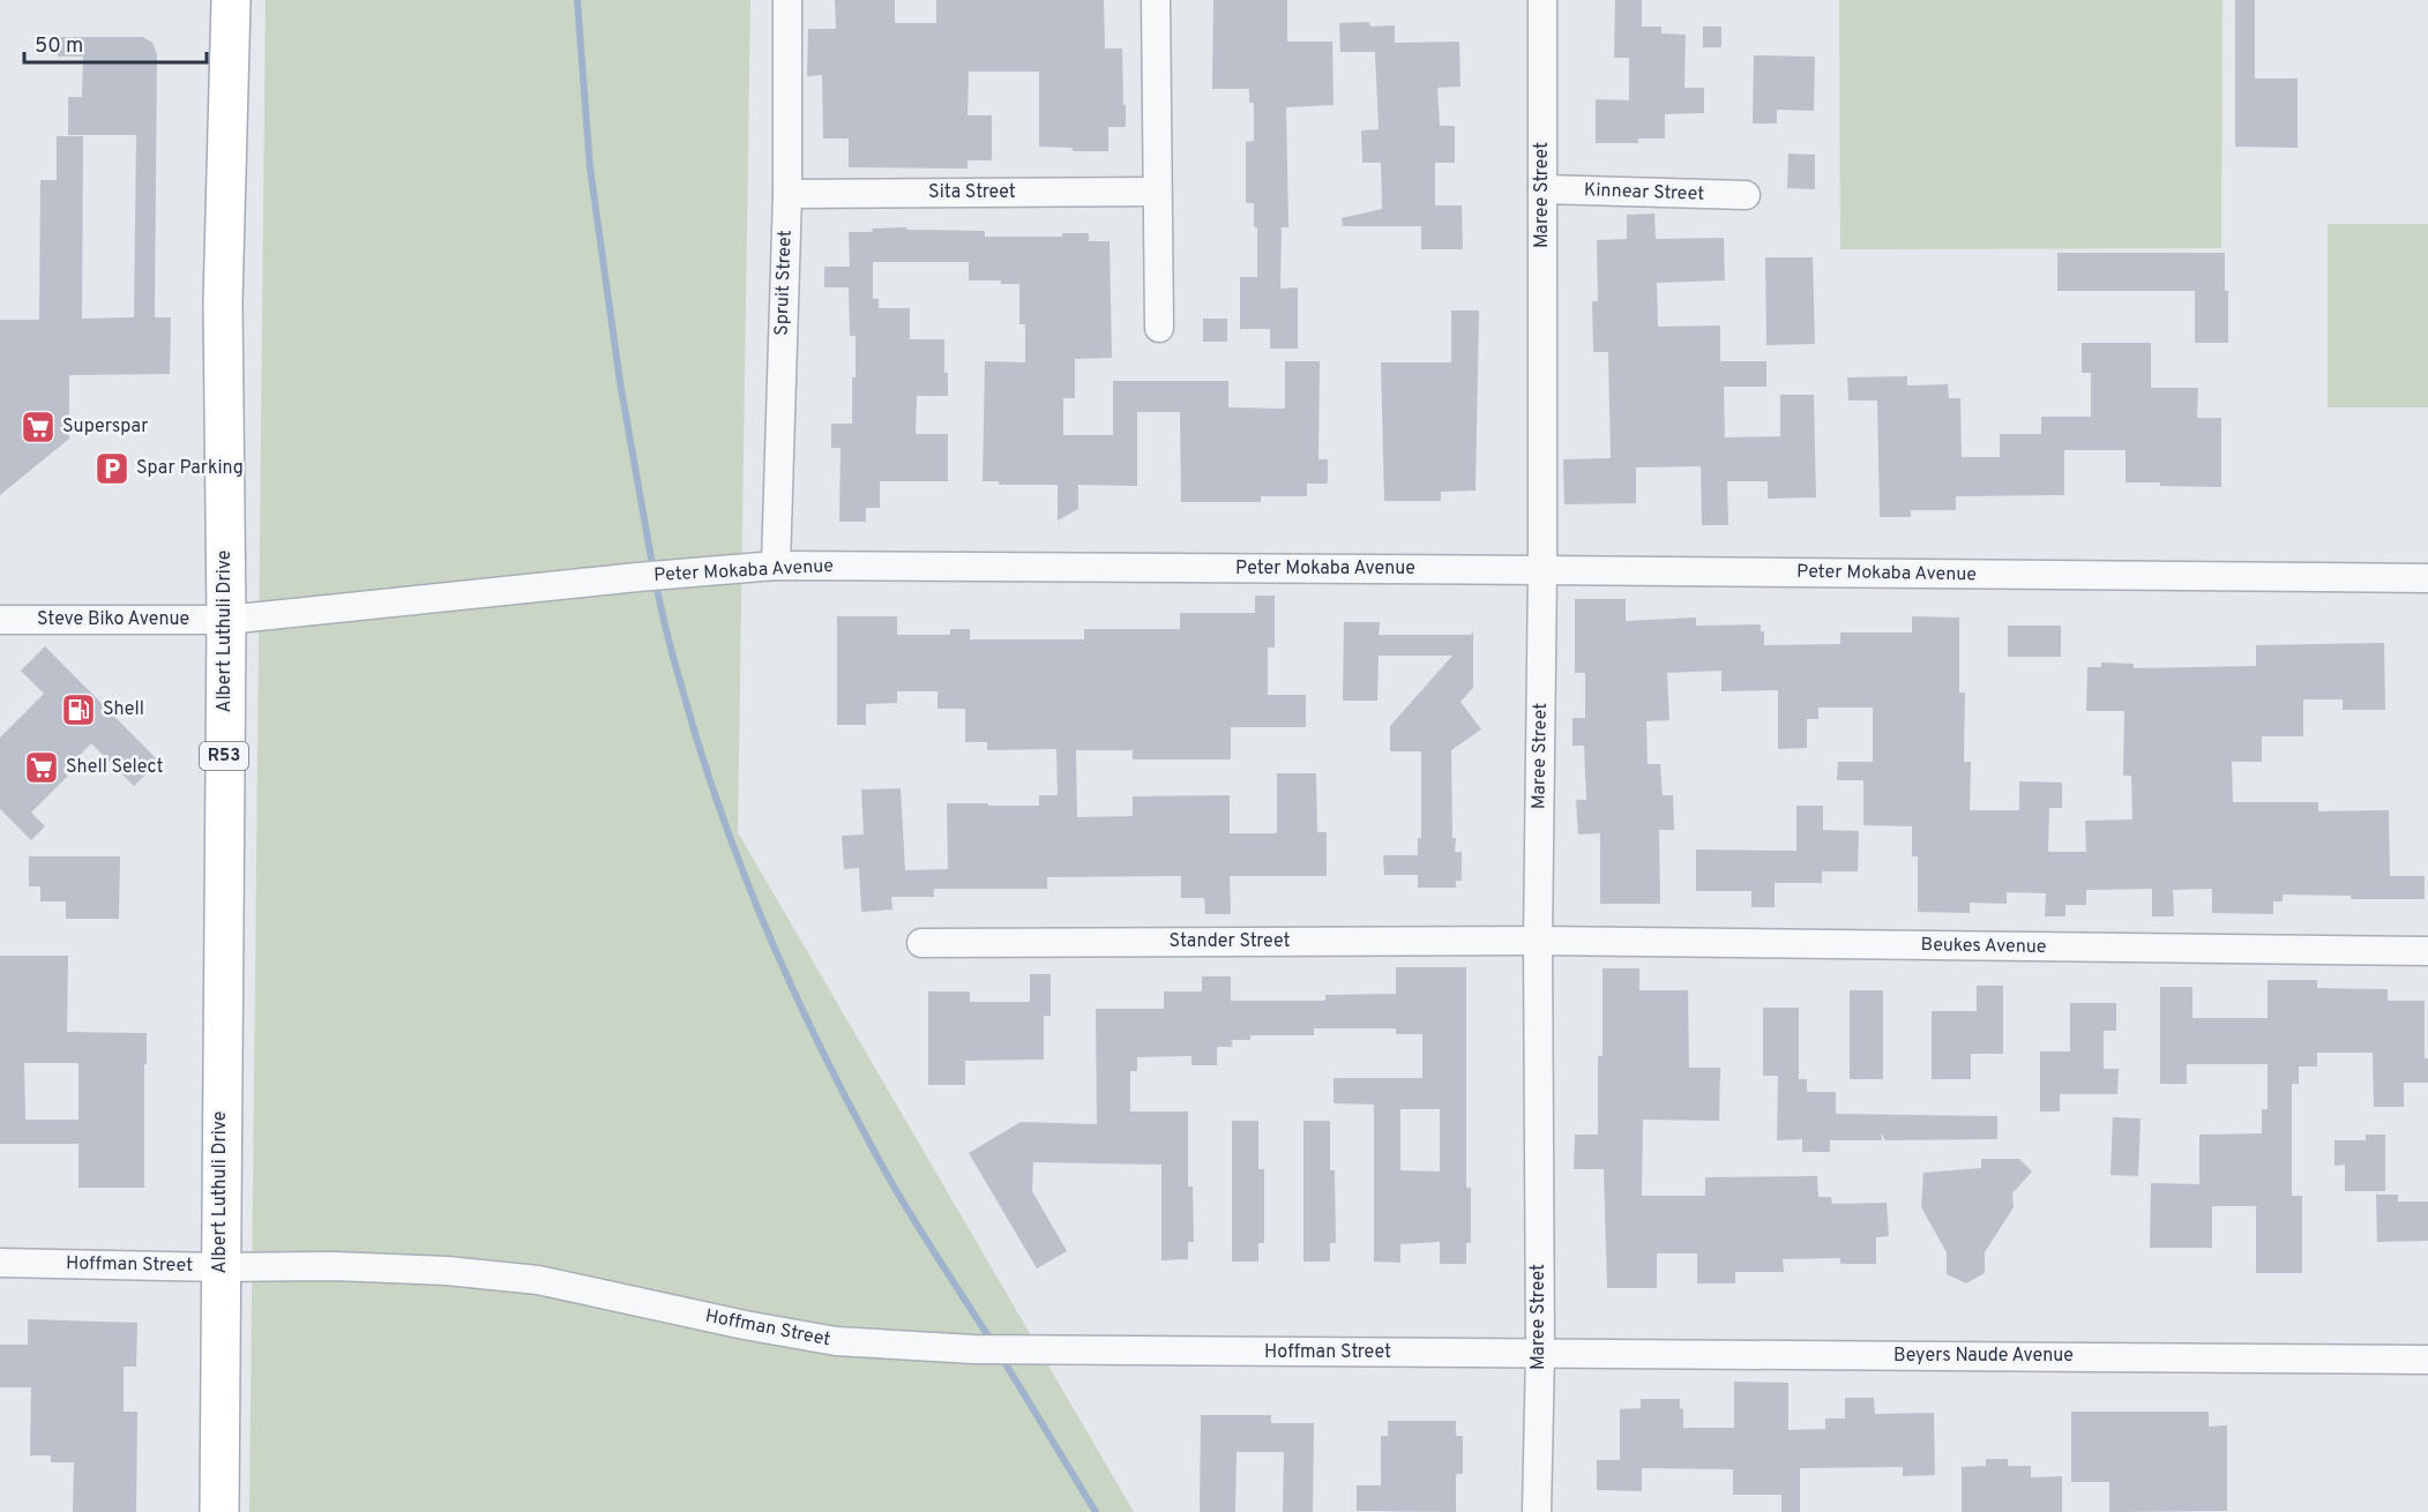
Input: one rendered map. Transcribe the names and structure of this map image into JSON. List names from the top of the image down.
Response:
{
  "streets": {
    "main road": ["Albert Luthuli Drive", "R53"],
    "street": [
      "Sita Street",
      "Kinnear Street",
      "Maree Street",
      "Spruit Street",
      "Peter Mokaba Avenue",
      "Steve Biko Avenue",
      "Stander Street",
      "Beukes Avenue",
      "Hoffman Street",
      "Beyers Naude Avenue"
    ]
  },
  "crossings": [
    ["Sita Street", "Spruit Street"],
    ["Kinnear Street", "Maree Street"],
    ["Maree Street", "Peter Mokaba Avenue"],
    ["Maree Street", "Stander Street"],
    ["Maree Street", "Beukes Avenue"],
    ["Maree Street", "Hoffman Street"],
    ["Maree Street", "Beyers Naude Avenue"],
    ["Spruit Street", "Peter Mokaba Avenue"],
    ["Peter Mokaba Avenue", "Steve Biko Avenue"],
    ["Peter Mokaba Avenue", "Albert Luthuli Drive"],
    ["Steve Biko Avenue", "Albert Luthuli Drive"],
    ["Albert Luthuli Drive", "Hoffman Street"],
    ["Stander Street", "Beukes Avenue"],
    ["Hoffman Street", "Beyers Naude Avenue"]
  ],
  "places": {
    "supermarket": ["Superspar", "Shell Select"],
    "parking": ["Spar Parking"],
    "fuel station": ["Shell"]
  },
  "scale_bar": "50 m"
}
